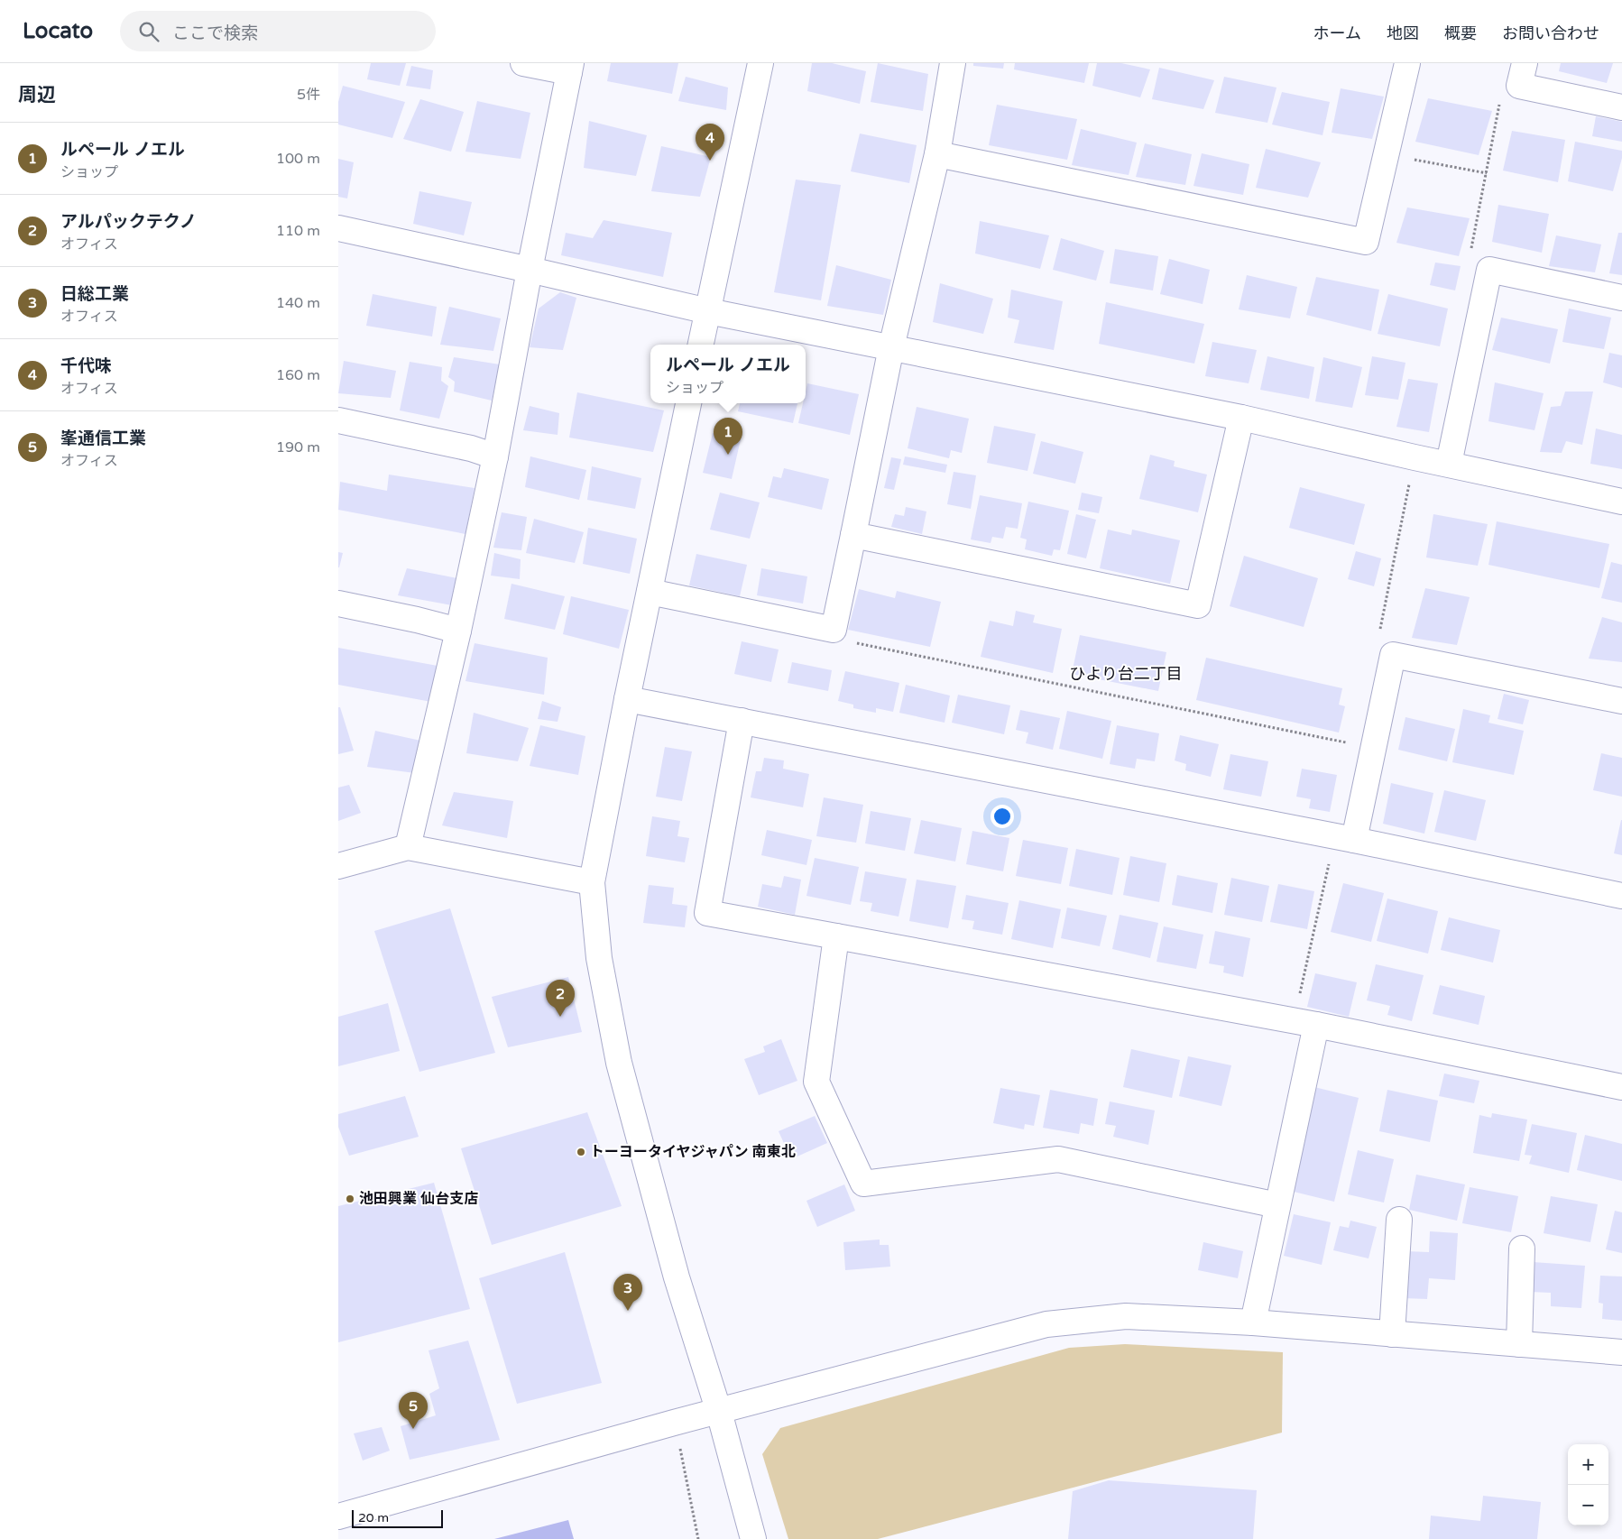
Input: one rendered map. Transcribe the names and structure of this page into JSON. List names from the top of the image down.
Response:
{
  "districts": ["ひより台二丁目"],
  "places": ["トーヨータイヤジャパン 南東北", "池田興業 仙台支店"],
  "scale_bar": "20 m",
  "page": {
    "header": "Locato",
    "search": "ここで検索",
    "nav": [
      "ホーム",
      "地図",
      "概要",
      "お問い合わせ"
    ],
    "heading": ["周辺", "5件"],
    "list": [
      {
        "mark": "1",
        "name": "ルペール ノエル",
        "note": "ショップ",
        "value": "100 m"
      },
      {
        "mark": "2",
        "name": "アルパックテクノ",
        "note": "オフィス",
        "value": "110 m"
      },
      {
        "mark": "3",
        "name": "日総工業",
        "note": "オフィス",
        "value": "140 m"
      },
      {
        "mark": "4",
        "name": "千代味",
        "note": "オフィス",
        "value": "160 m"
      },
      {
        "mark": "5",
        "name": "峯通信工業",
        "note": "オフィス",
        "value": "190 m"
      }
    ],
    "pins": [
      "4",
      "1",
      "2",
      "3",
      "5"
    ],
    "popup": ["ルペール ノエル", "ショップ"],
    "map_buttons": ["+", "−"],
    "scale": "20 m"
  }
}
